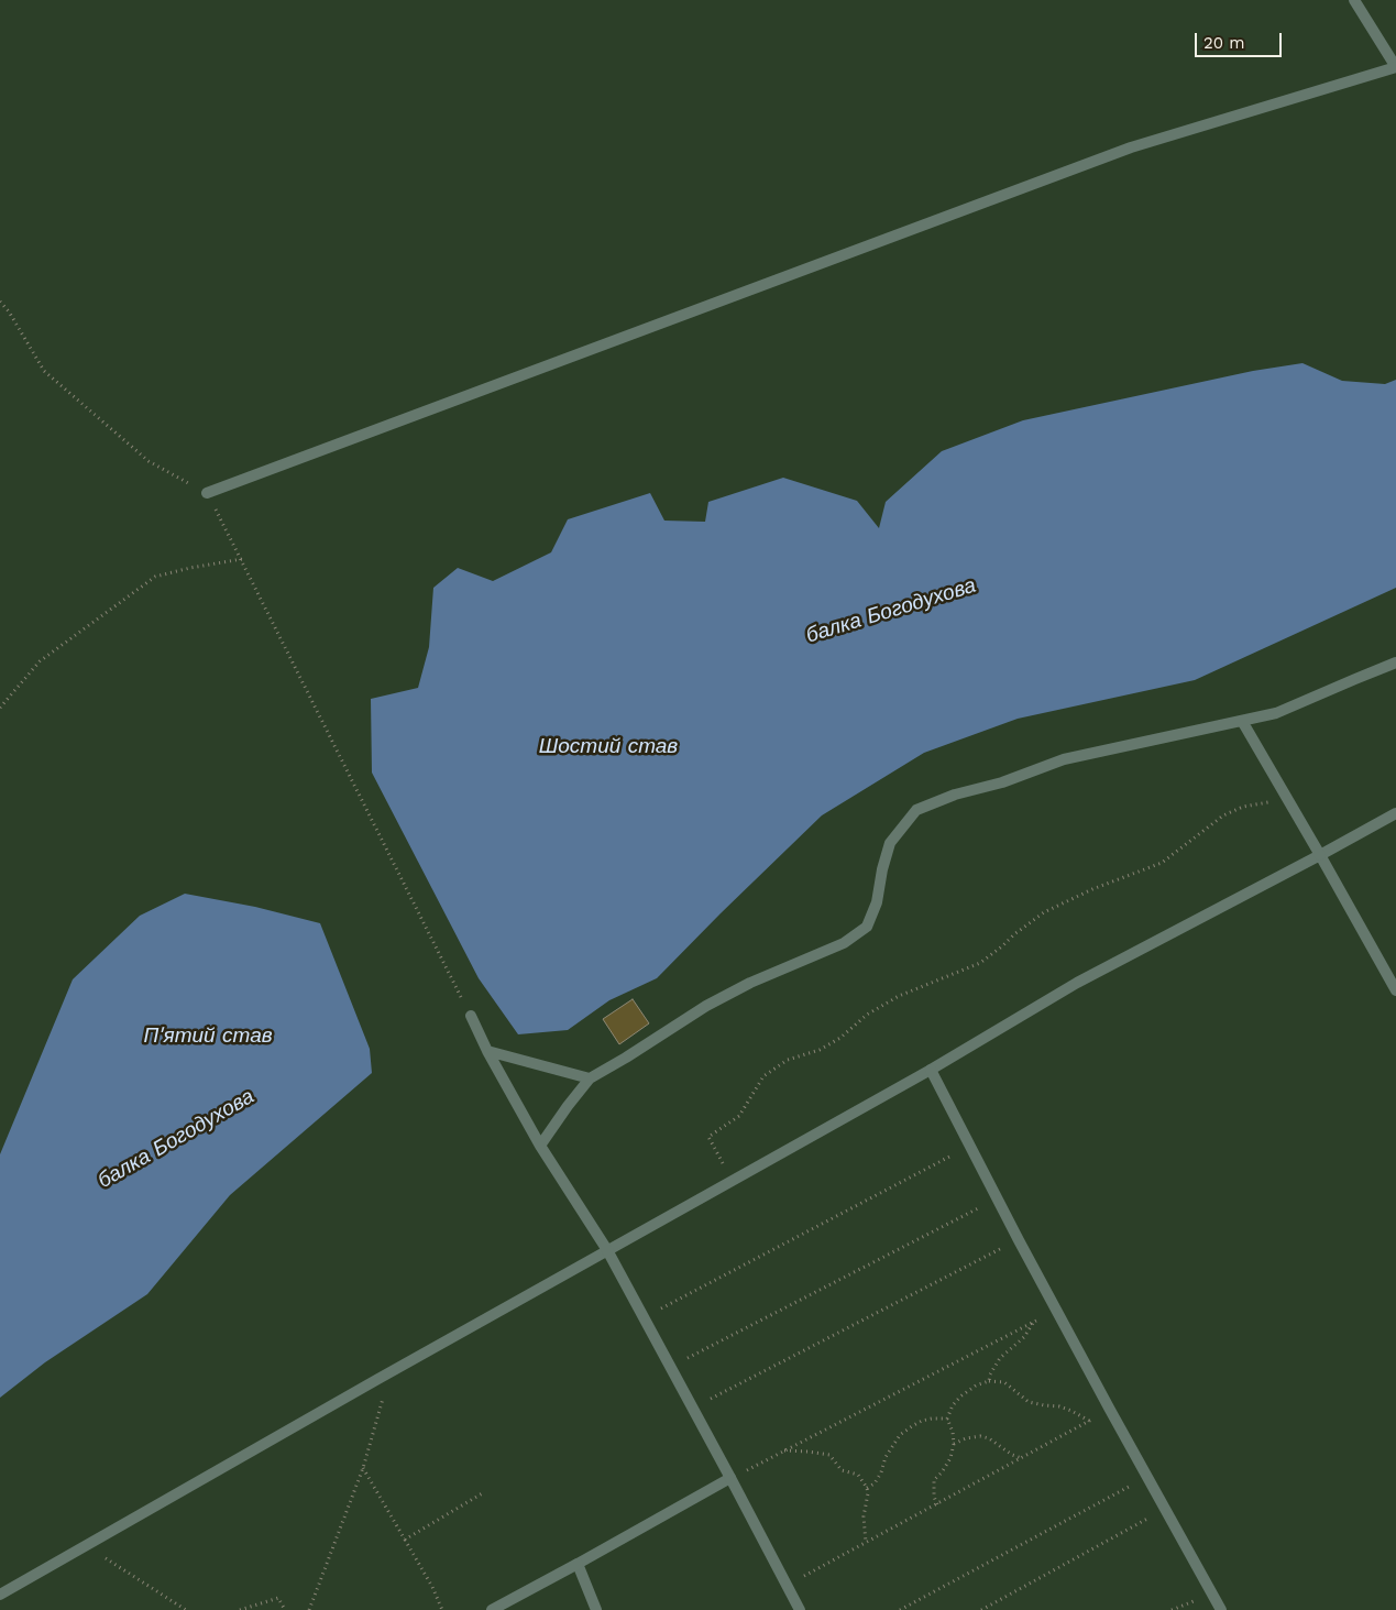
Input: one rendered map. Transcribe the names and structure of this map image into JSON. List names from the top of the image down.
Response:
{
  "water": ["балка Богодухова", "Шостий став", "П'ятий став"],
  "scale_bar": "20 m"
}
